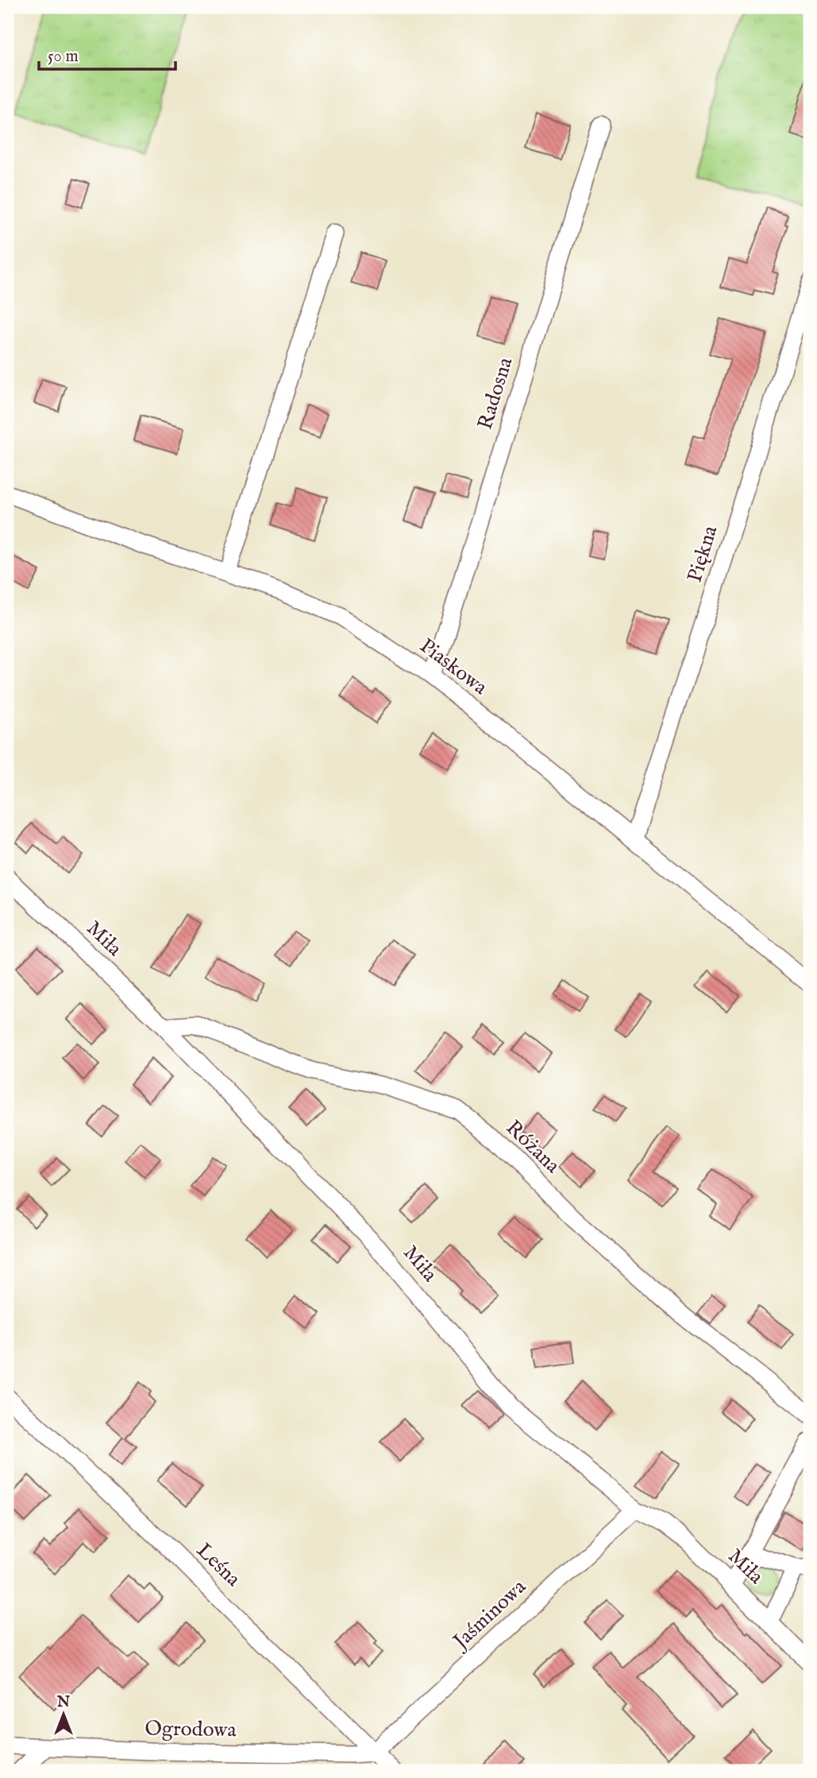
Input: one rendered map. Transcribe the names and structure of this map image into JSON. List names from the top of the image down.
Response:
{
  "streets": {
    "street": [
      "Radosna",
      "Piękna",
      "Piaskowa",
      "Miła",
      "Różana",
      "Leśna",
      "Jaśminowa",
      "Ogrodowa"
    ]
  },
  "crossings": [
    ["Radosna", "Piaskowa"],
    ["Piękna", "Piaskowa"],
    ["Miła", "Różana"],
    ["Miła", "Jaśminowa"],
    ["Leśna", "Jaśminowa"],
    ["Leśna", "Ogrodowa"],
    ["Jaśminowa", "Ogrodowa"]
  ],
  "scale_bar": "50 m",
  "north": "top"
}
